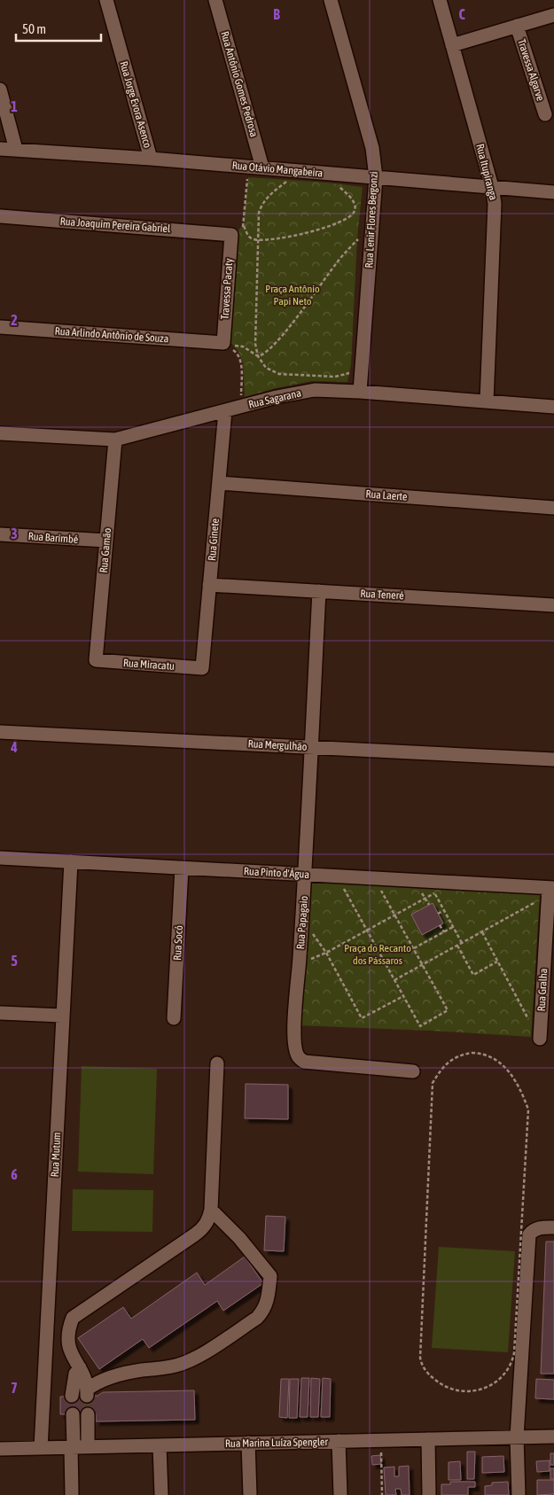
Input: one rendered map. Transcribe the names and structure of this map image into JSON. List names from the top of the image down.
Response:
{
  "streets": {
    "street": [
      "Travessa Algarve",
      "Rua Antônio Gomes Pedrosa",
      "Rua Jorge Evora Asenco",
      "Rua Otávio Mangabeira",
      "Rua Itupiranga",
      "Rua Lenir Flores Bergonzi",
      "Rua Joaquim Pereira Gabriel",
      "Travessa Pacaty",
      "Rua Arlindo Antônio de Souza",
      "Rua Sagarana",
      "Rua Laerte",
      "Rua Barimbé",
      "Rua Ginete",
      "Rua Gamão",
      "Rua Teneré",
      "Rua Miracatu",
      "Rua Mergulhão",
      "Rua Pinto d'Água",
      "Rua Papagaio",
      "Rua Socó",
      "Rua Gralha",
      "Rua Mutum",
      "Rua Marina Luíza Spengler"
    ]
  },
  "crossings": [
    ["Rua Antônio Gomes Pedrosa", "Rua Otávio Mangabeira"],
    ["Rua Jorge Evora Asenco", "Rua Otávio Mangabeira"],
    ["Rua Otávio Mangabeira", "Rua Itupiranga"],
    ["Rua Otávio Mangabeira", "Rua Lenir Flores Bergonzi"],
    ["Rua Itupiranga", "Rua Sagarana"],
    ["Rua Lenir Flores Bergonzi", "Rua Sagarana"],
    ["Rua Joaquim Pereira Gabriel", "Travessa Pacaty"],
    ["Travessa Pacaty", "Rua Arlindo Antônio de Souza"],
    ["Rua Sagarana", "Rua Ginete"],
    ["Rua Sagarana", "Rua Gamão"],
    ["Rua Laerte", "Rua Ginete"],
    ["Rua Barimbé", "Rua Gamão"],
    ["Rua Ginete", "Rua Teneré"],
    ["Rua Ginete", "Rua Miracatu"],
    ["Rua Gamão", "Rua Miracatu"],
    ["Rua Teneré", "Rua Papagaio"],
    ["Rua Mergulhão", "Rua Papagaio"],
    ["Rua Pinto d'Água", "Rua Papagaio"],
    ["Rua Pinto d'Água", "Rua Socó"],
    ["Rua Pinto d'Água", "Rua Gralha"],
    ["Rua Pinto d'Água", "Rua Mutum"],
    ["Rua Mutum", "Rua Marina Luíza Spengler"]
  ],
  "parks": ["Praça Antônio Papi Neto", "Praça do Recanto dos Pássaros"],
  "scale_bar": "50 m",
  "grid": {
    "columns": ["B", "C"],
    "rows": [
      "1",
      "2",
      "3",
      "4",
      "5",
      "6",
      "7"
    ]
  }
}
